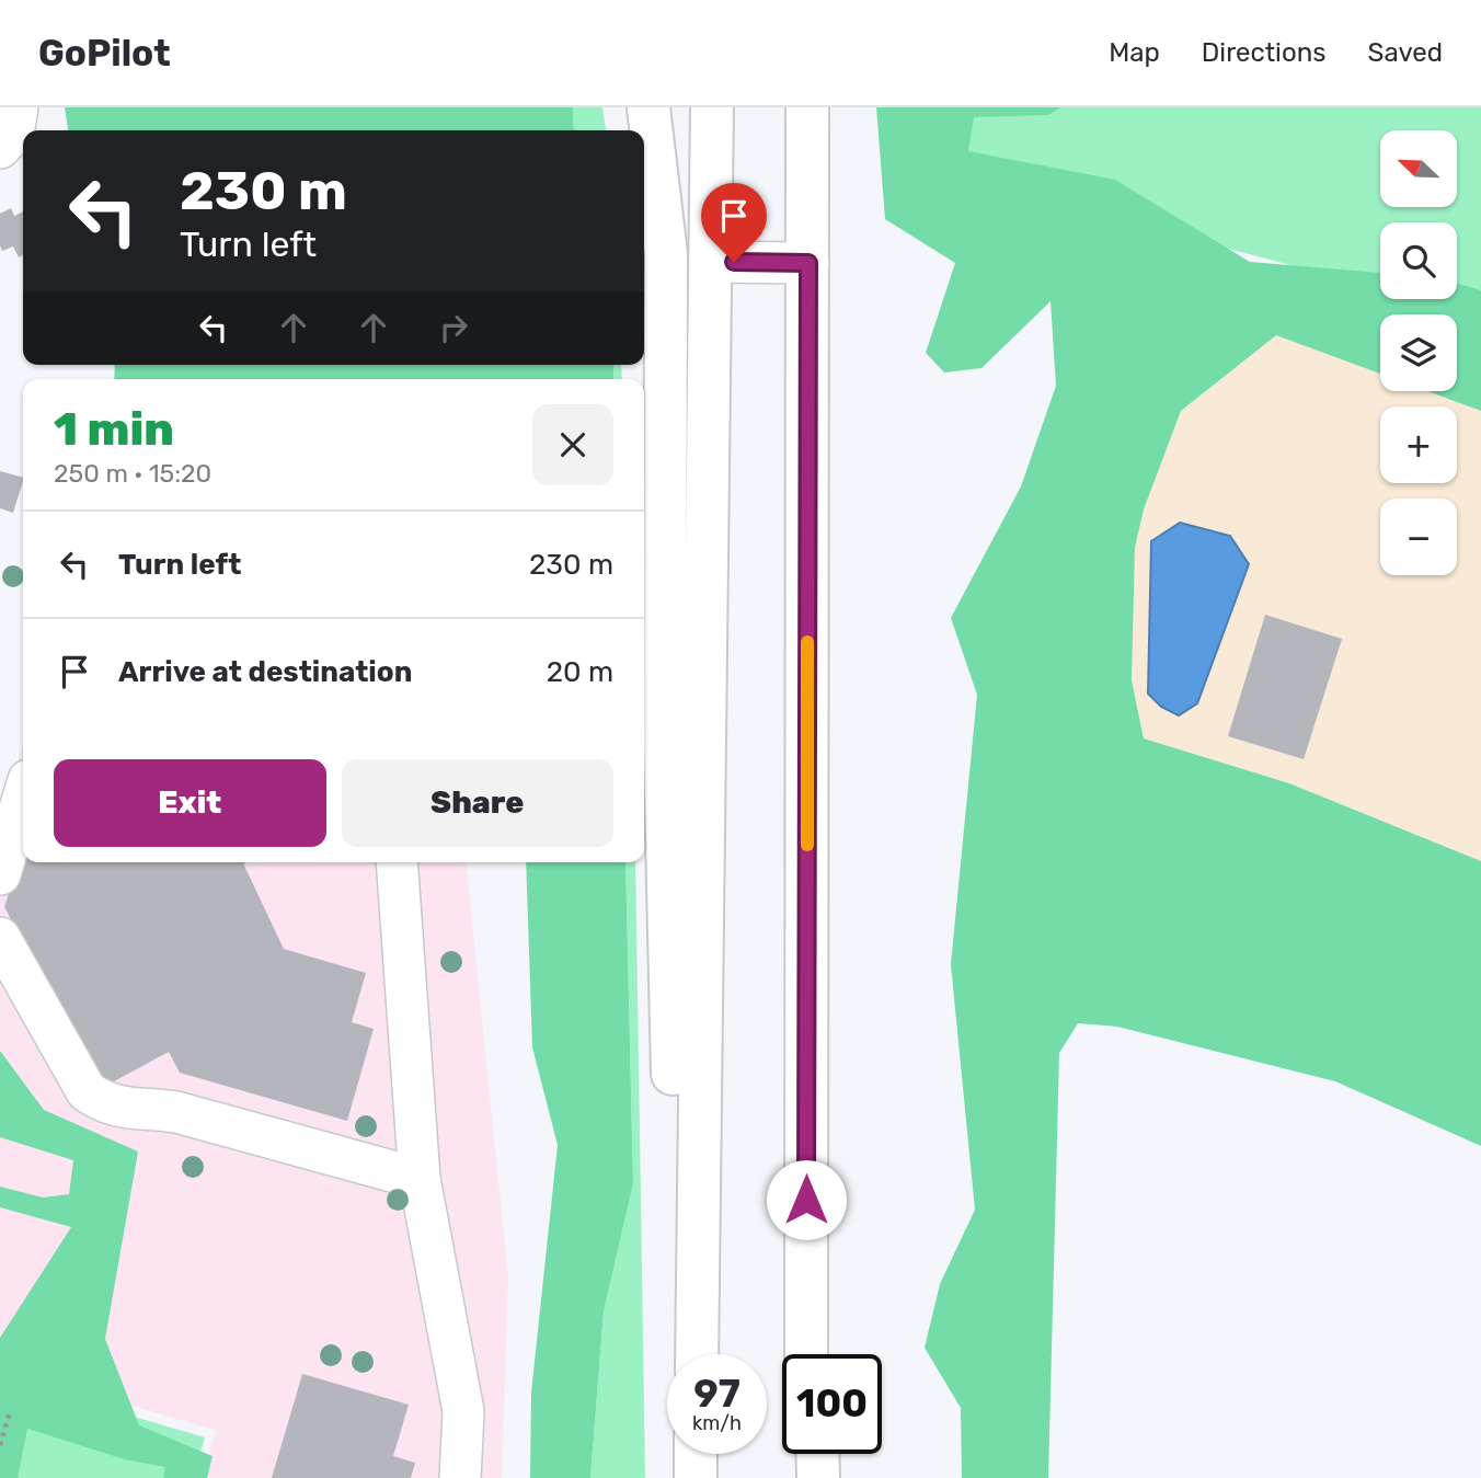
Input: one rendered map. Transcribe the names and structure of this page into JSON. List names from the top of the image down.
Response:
{
  "north": "top left",
  "page": {
    "header": "GoPilot",
    "nav": ["Map", "Directions", "Saved"],
    "map_buttons": ["+", "−"],
    "turn": ["230 m", "Turn left"],
    "heading": ["1 min", "250 m · 15:20"],
    "list": [
      {
        "name": "Turn left",
        "value": "230 m"
      },
      {
        "name": "Arrive at destination",
        "value": "20 m"
      }
    ],
    "buttons": ["Exit", "Share"],
    "speed": "97 km/h",
    "limit": "100"
  }
}
